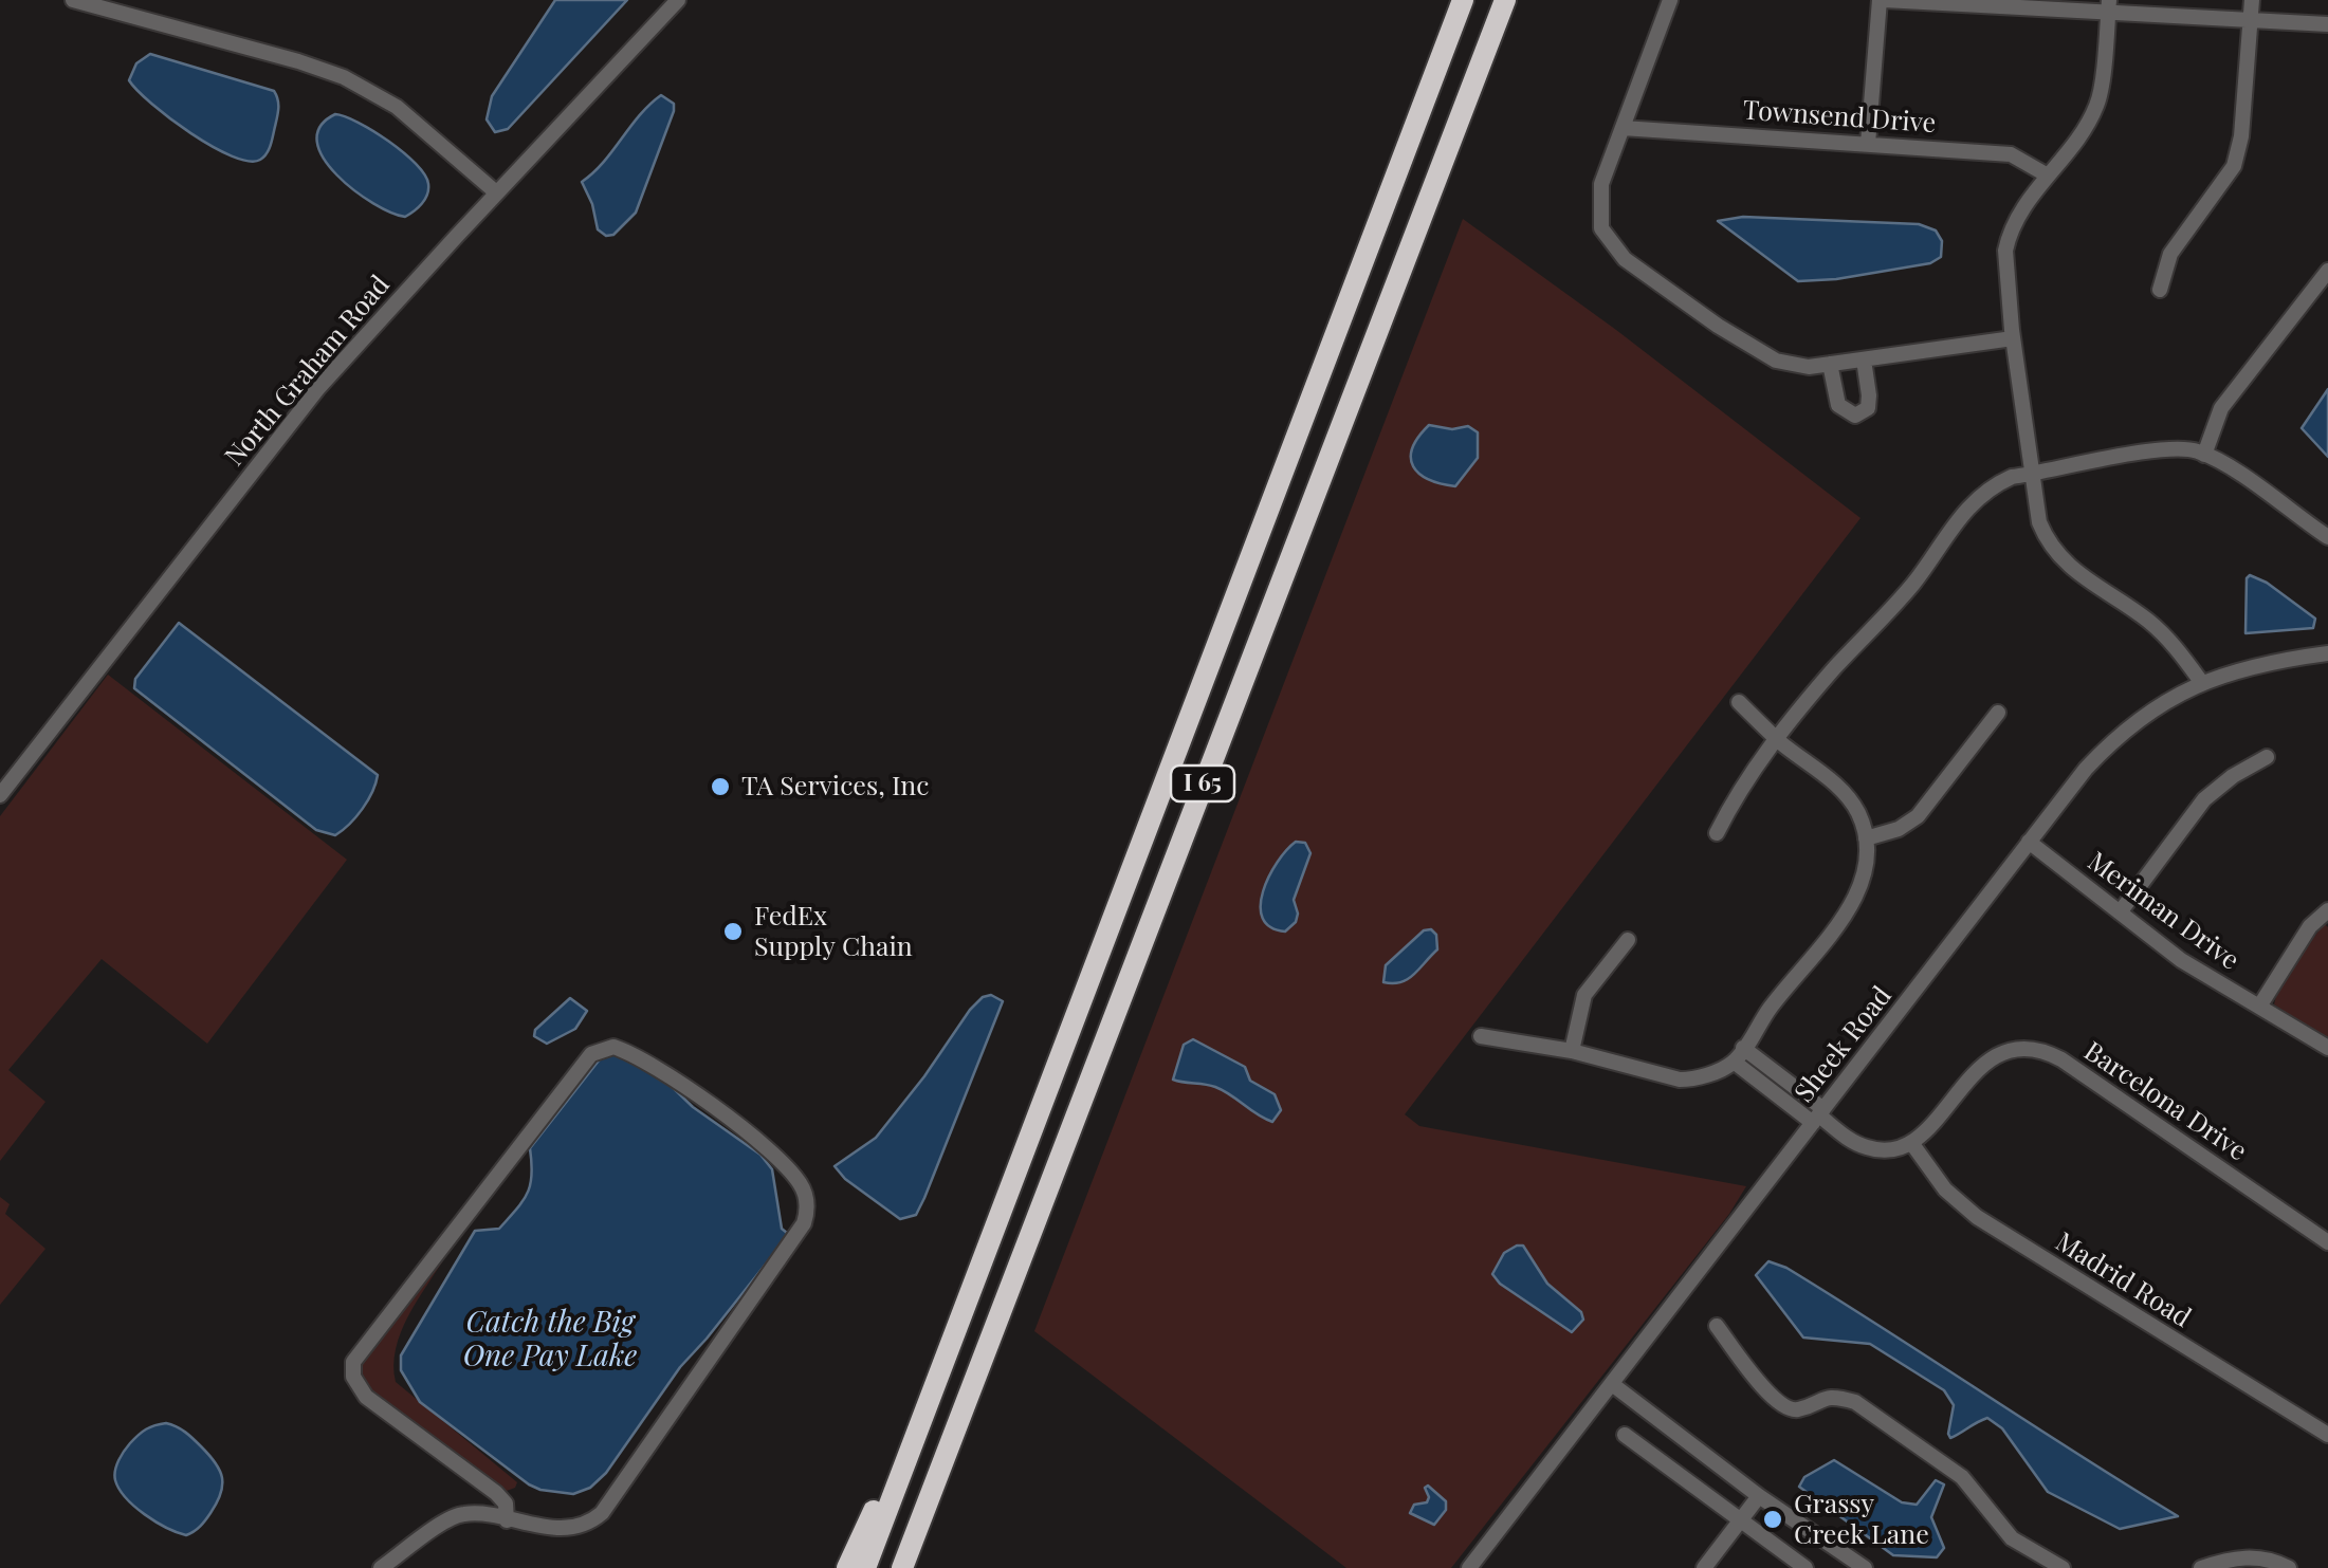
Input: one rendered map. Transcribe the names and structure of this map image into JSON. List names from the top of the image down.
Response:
{
  "streets": {
    "highway": ["I 65"],
    "street": [
      "Townsend Drive",
      "North Graham Road",
      "Meriman Drive",
      "Sheek Road",
      "Barcelona Drive",
      "Madrid Road"
    ]
  },
  "crossings": [
    ["Meriman Drive", "Sheek Road"],
    ["Barcelona Drive", "Madrid Road"]
  ],
  "water": ["Catch the Big One Pay Lake"],
  "places": ["TA Services, Inc", "FedEx Supply Chain", "Grassy Creek Lane"]
}
